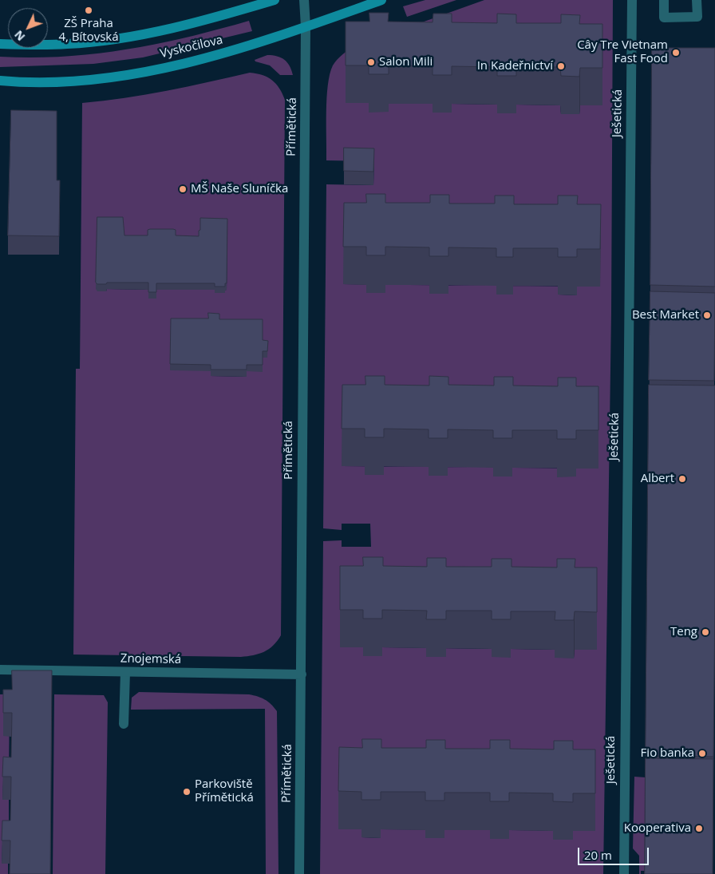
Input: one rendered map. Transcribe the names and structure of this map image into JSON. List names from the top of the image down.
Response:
{
  "streets": {
    "street": [
      "Vyskočilova",
      "Ješetická",
      "Přímětická",
      "Znojemská"
    ]
  },
  "crossings": [
    ["Vyskočilova", "Přímětická"],
    ["Přímětická", "Znojemská"]
  ],
  "places": [
    "ZŠ Praha 4, Bítovská",
    "Cây Tre Vietnam Fast Food",
    "Salon Mili",
    "In Kadeřnictví",
    "MŠ Naše Sluníčka",
    "Best Market",
    "Albert",
    "Teng",
    "Fio banka",
    "Parkoviště Přímětická",
    "Kooperativa"
  ],
  "scale_bar": "20 m",
  "north": "bottom left"
}
